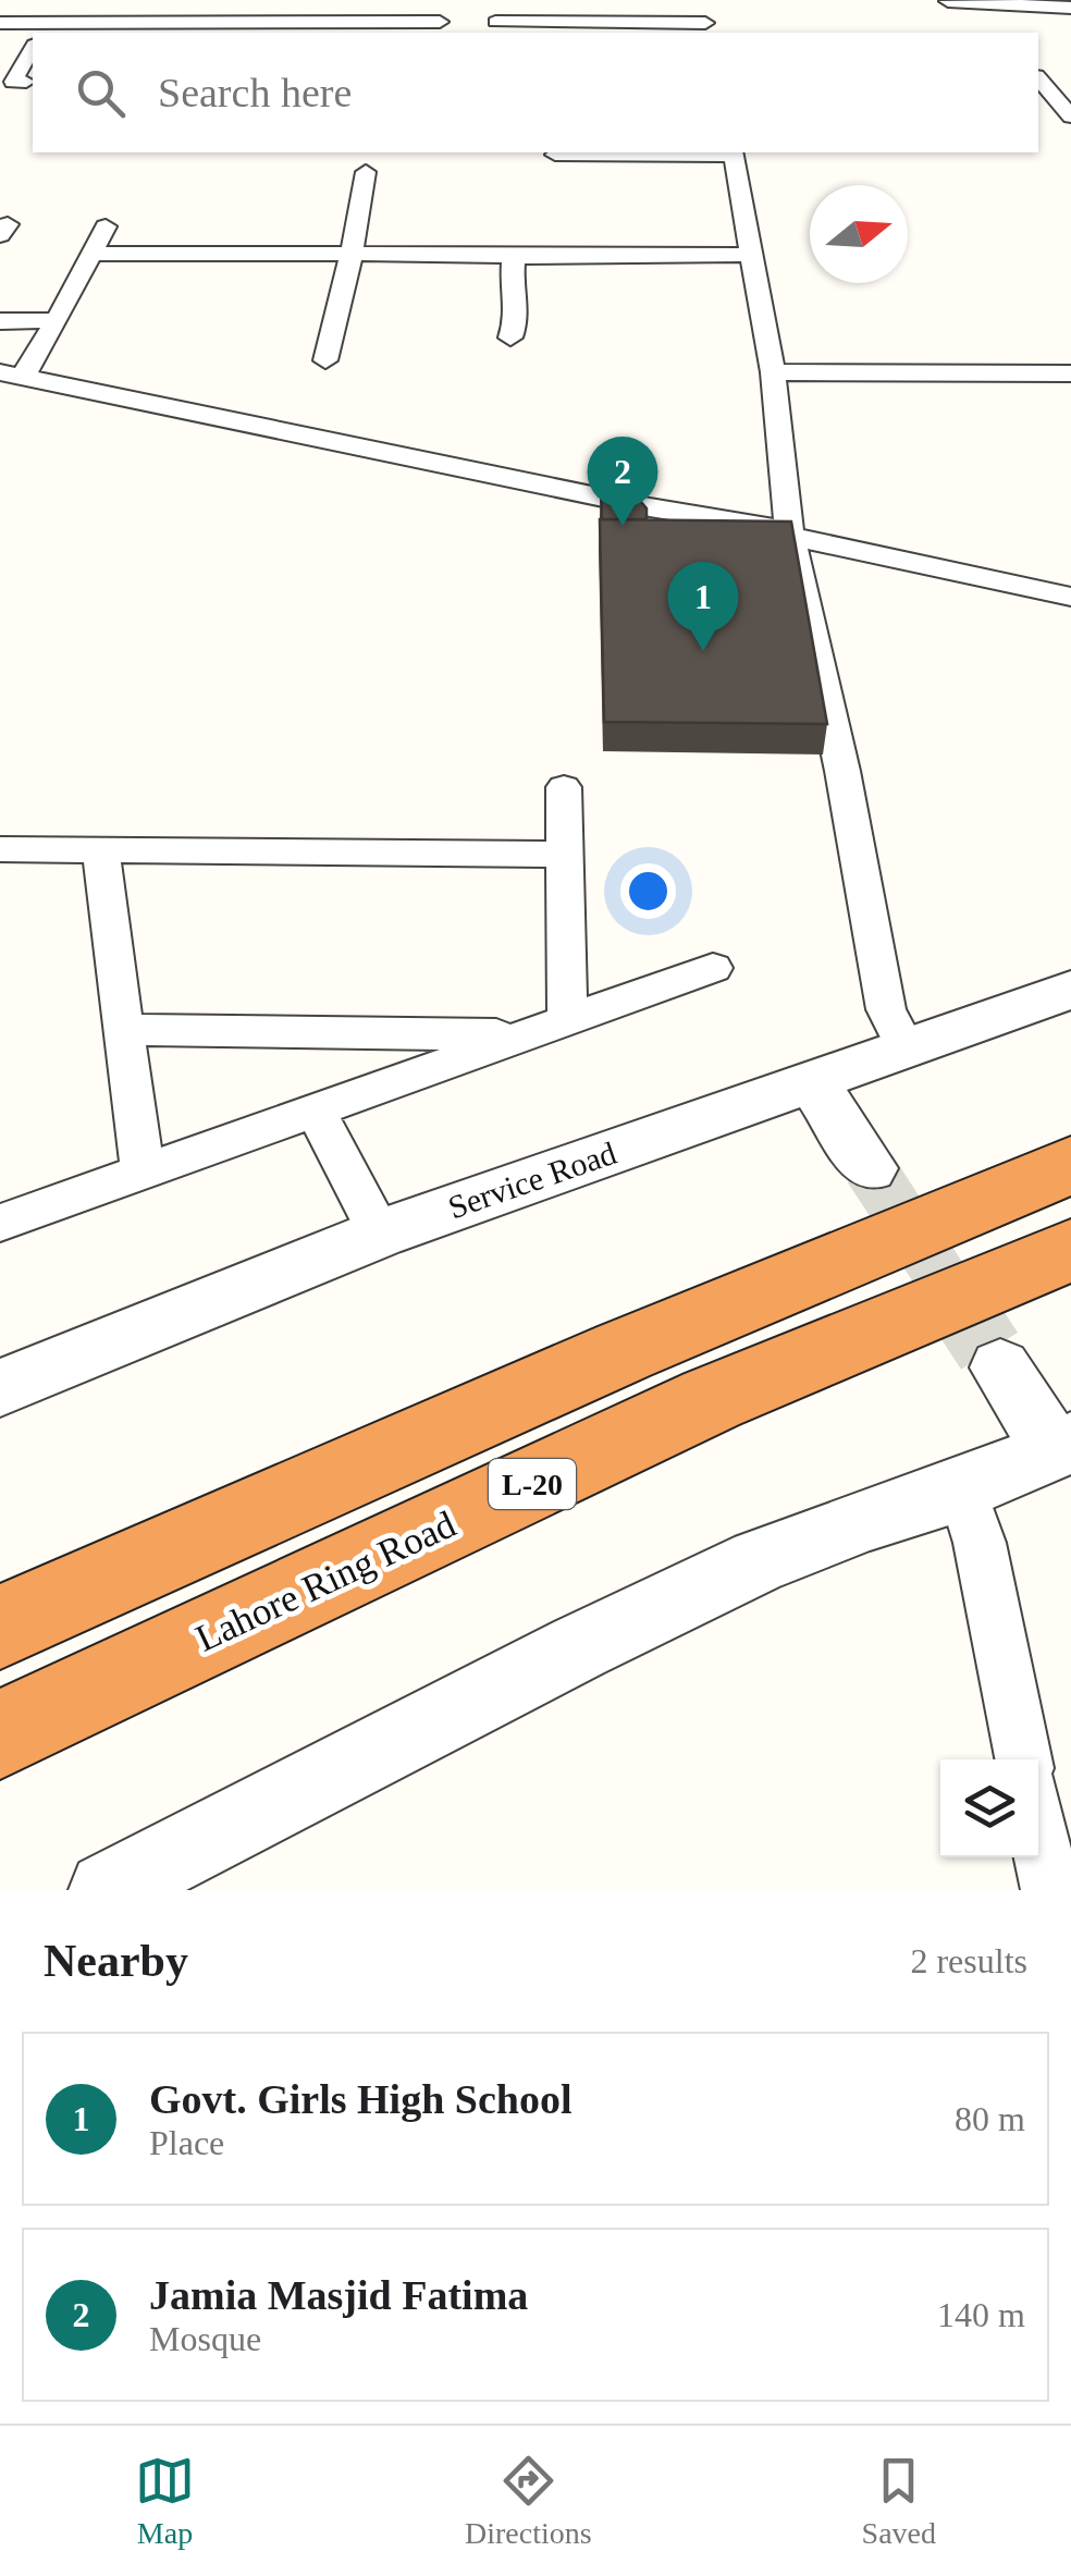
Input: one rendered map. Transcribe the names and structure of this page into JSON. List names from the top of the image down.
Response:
{
  "streets": {
    "highway": ["L-20", "Lahore Ring Road"],
    "street": ["Service Road"]
  },
  "north": "right",
  "page": {
    "search": "Search here",
    "pins": ["2", "1"],
    "heading": ["Nearby", "2 results"],
    "list": [
      {
        "mark": "1",
        "name": "Govt. Girls High School",
        "note": "Place",
        "value": "80 m"
      },
      {
        "mark": "2",
        "name": "Jamia Masjid Fatima",
        "note": "Mosque",
        "value": "140 m"
      }
    ],
    "nav": ["Map", "Directions", "Saved"]
  }
}
